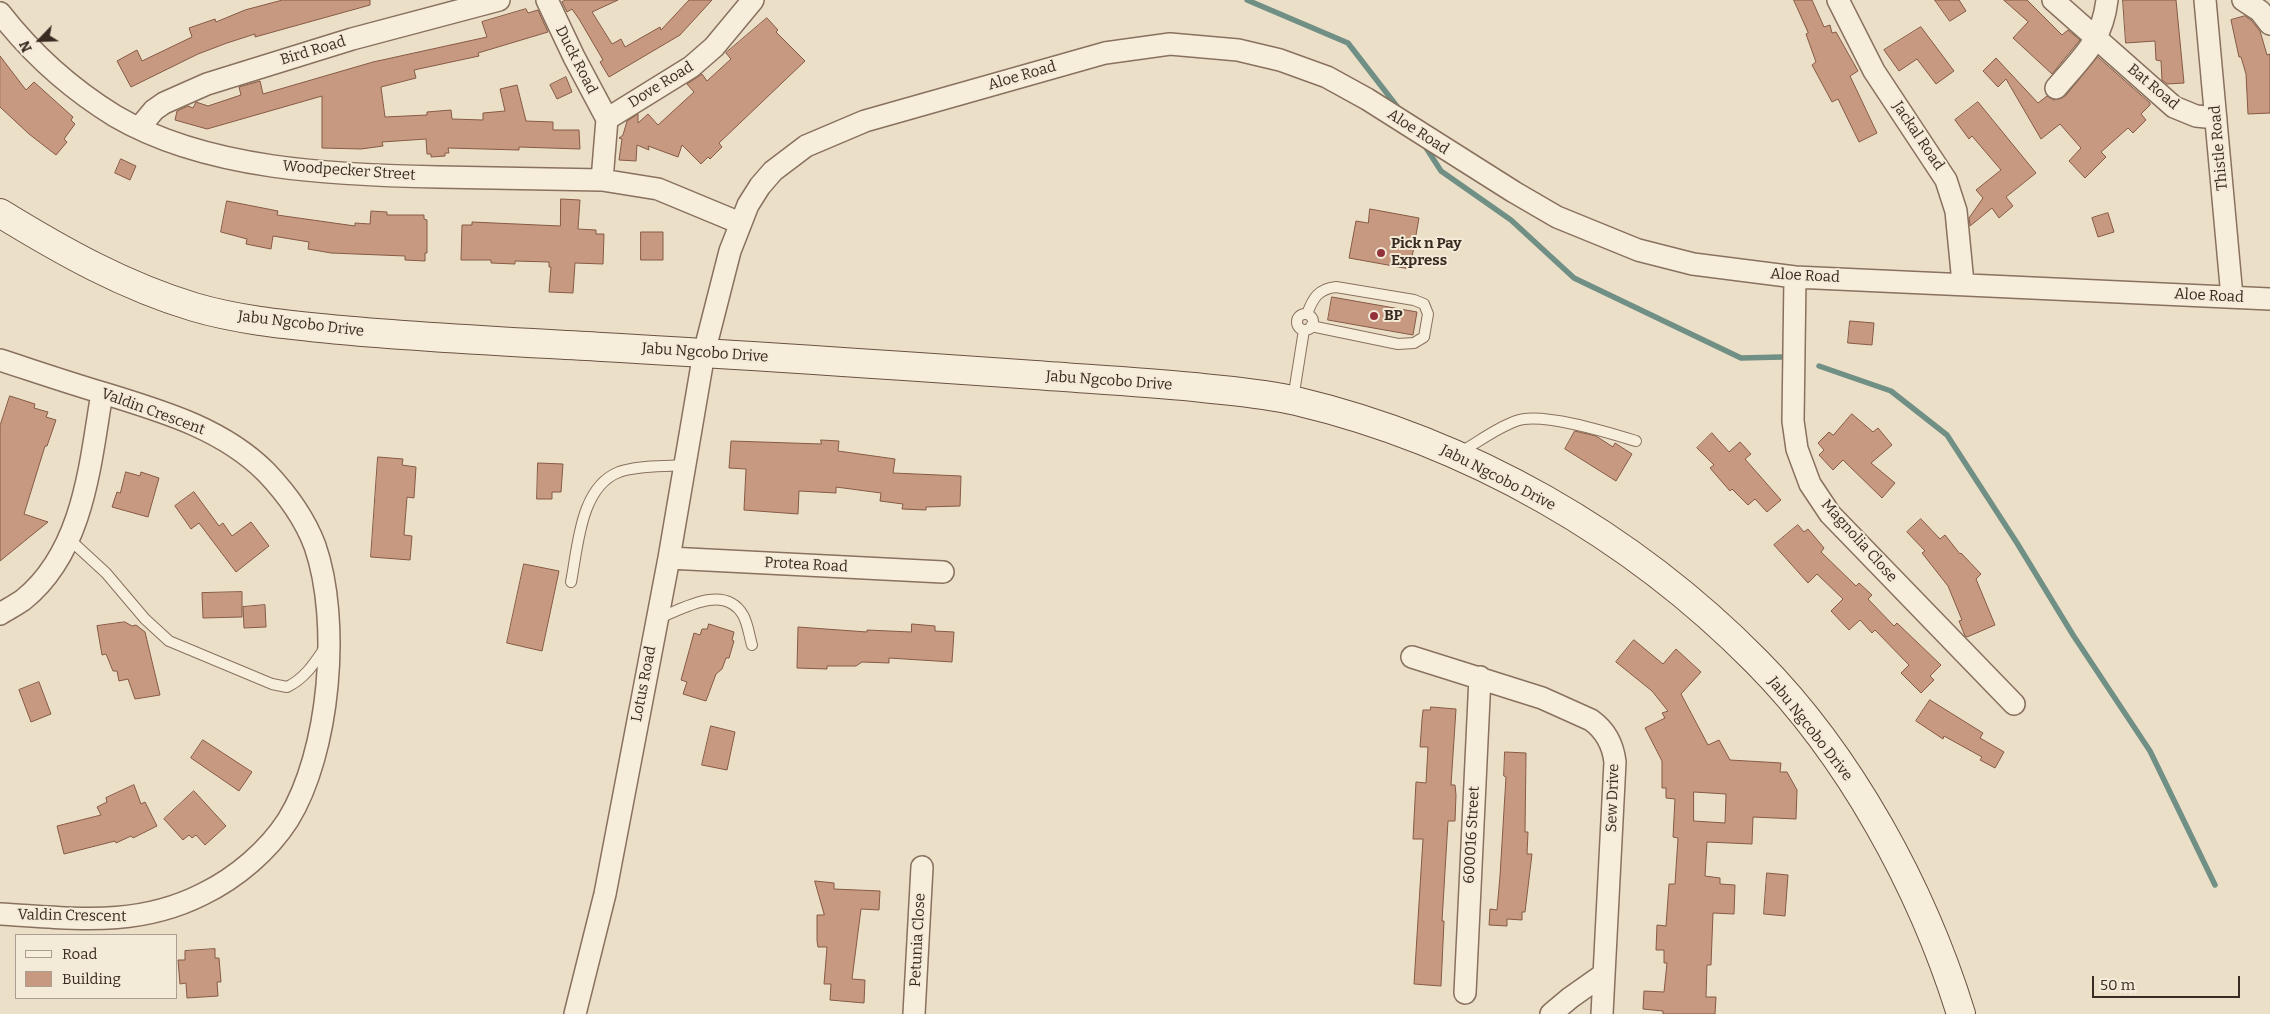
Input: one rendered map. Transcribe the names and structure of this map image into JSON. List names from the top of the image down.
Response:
{
  "streets": {
    "main road": ["Jabu Ngcobo Drive"],
    "street": [
      "Bird Road",
      "Duck Road",
      "Aloe Road",
      "Dove Road",
      "Bat Road",
      "Jackal Road",
      "Thistle Road",
      "Woodpecker Street",
      "Valdin Crescent",
      "Magnolia Close",
      "Protea Road",
      "Lotus Road",
      "Sew Drive",
      "600016 Street",
      "Petunia Close"
    ]
  },
  "crossings": [
    ["Bird Road", "Woodpecker Street"],
    ["Duck Road", "Dove Road"],
    ["Aloe Road", "Jackal Road"],
    ["Aloe Road", "Thistle Road"],
    ["Aloe Road", "Woodpecker Street"],
    ["Aloe Road", "Jabu Ngcobo Drive"],
    ["Aloe Road", "Magnolia Close"],
    ["Aloe Road", "Lotus Road"],
    ["Bat Road", "Thistle Road"],
    ["Jabu Ngcobo Drive", "Lotus Road"],
    ["Protea Road", "Lotus Road"],
    ["Sew Drive", "600016 Street"]
  ],
  "places": ["Pick n Pay Express", "BP"],
  "legend": ["Road", "Building"],
  "scale_bar": "50 m",
  "north": "bottom left"
}
